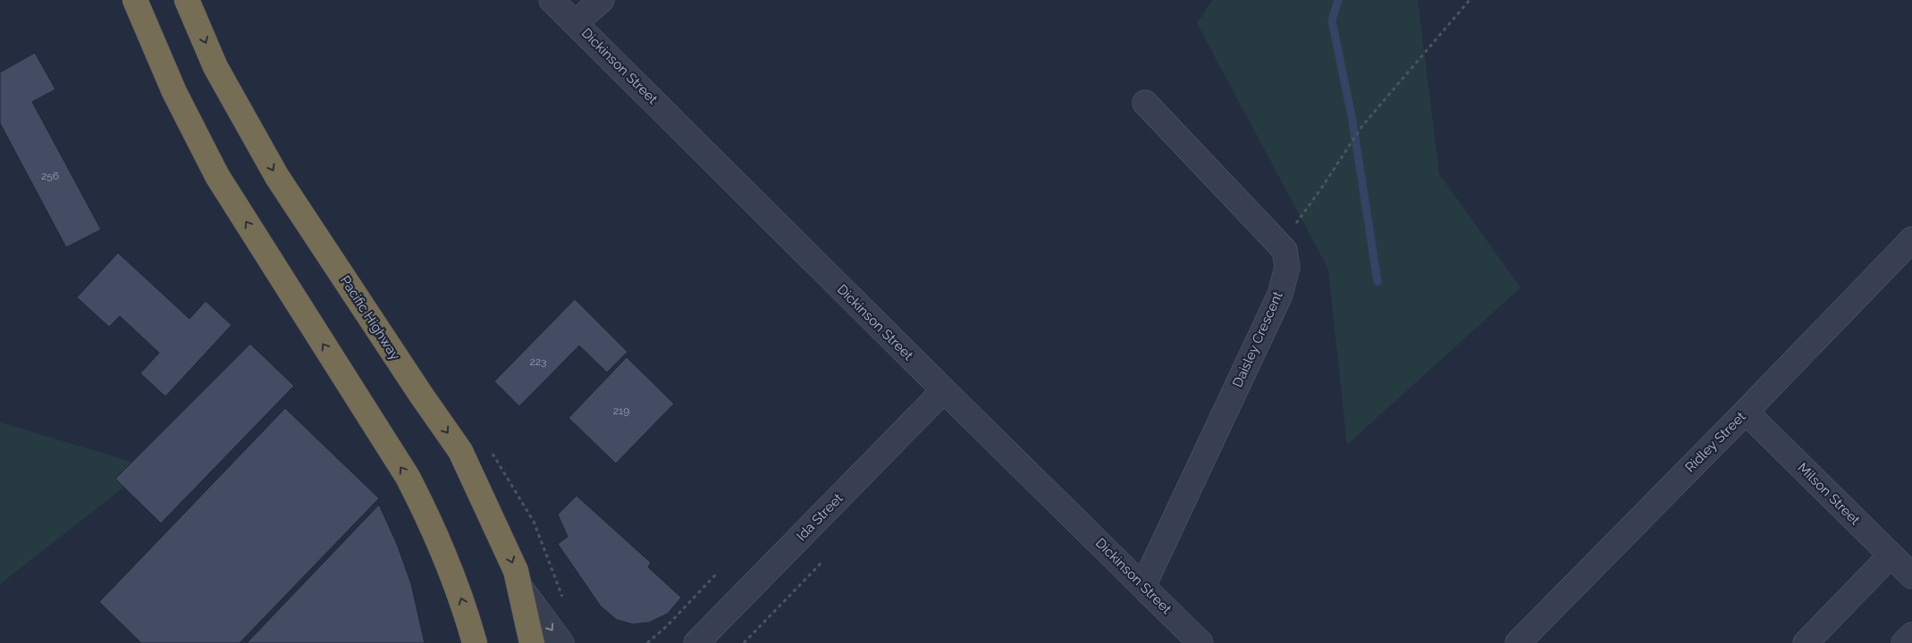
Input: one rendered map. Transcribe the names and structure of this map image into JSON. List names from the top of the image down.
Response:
{
  "streets": {
    "highway": ["Pacific Highway"],
    "street": [
      "Dickinson Street",
      "Daisley Crescent",
      "Ridley Street",
      "Milson Street",
      "Ida Street"
    ]
  },
  "crossings": [
    ["Dickinson Street", "Daisley Crescent"],
    ["Dickinson Street", "Ida Street"],
    ["Ridley Street", "Milson Street"]
  ],
  "house_numbers": ["256", "223", "219"]
}
